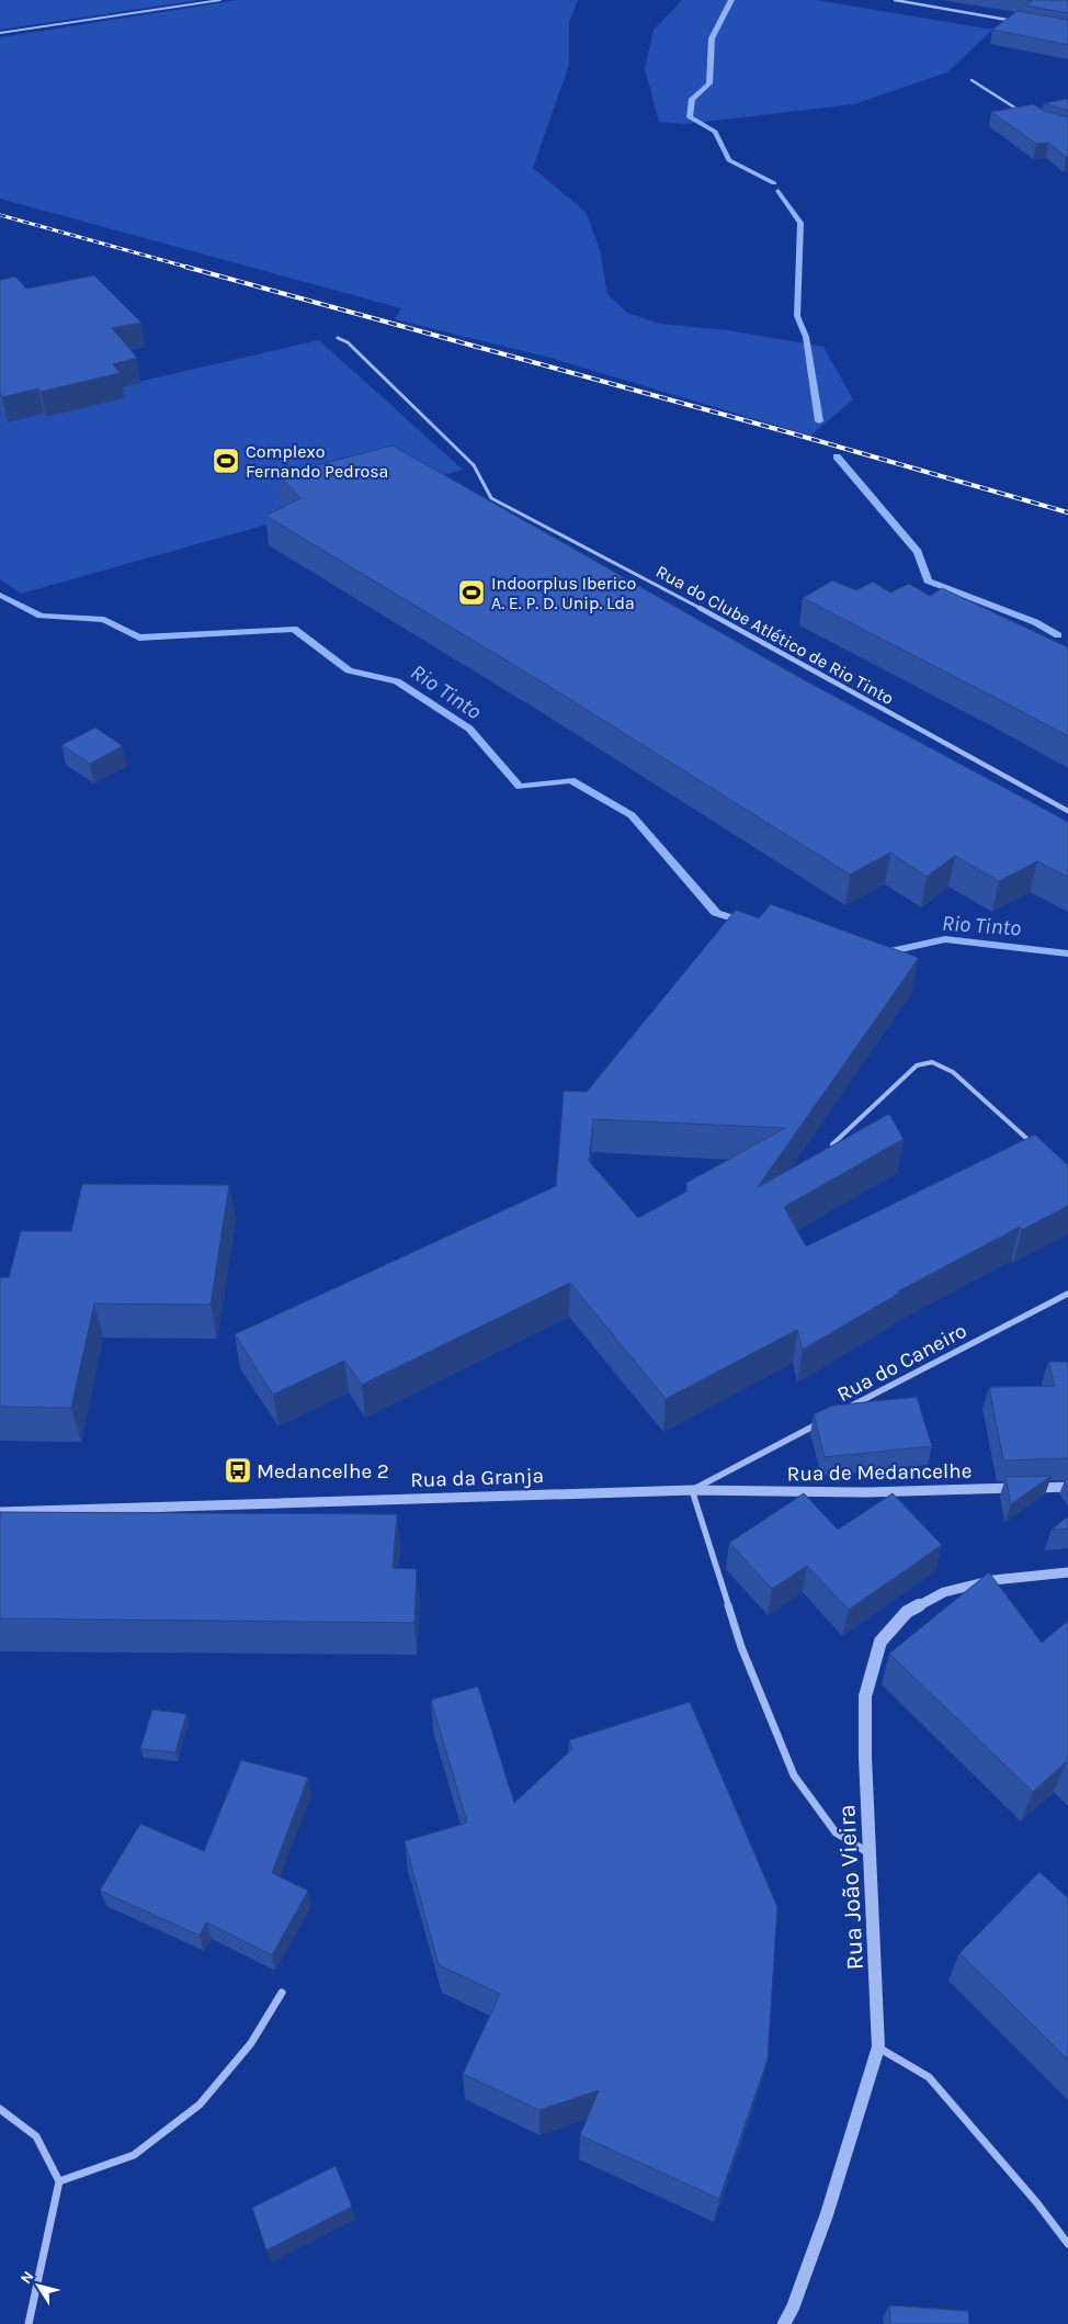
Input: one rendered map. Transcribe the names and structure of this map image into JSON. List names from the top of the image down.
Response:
{
  "streets": {
    "street": [
      "Rua do Clube Atlético de Rio Tinto",
      "Rua do Caneiro",
      "Rua de Medancelhe",
      "Rua da Granja",
      "Rua João Vieira"
    ]
  },
  "crossings": [
    ["Rua do Caneiro", "Rua de Medancelhe"],
    ["Rua do Caneiro", "Rua da Granja"],
    ["Rua de Medancelhe", "Rua da Granja"]
  ],
  "water": ["Rio Tinto"],
  "places": {
    "sports": ["Complexo Fernando Pedrosa", "Indoorplus Iberico A. E. P. D. Unip. Lda"],
    "bus stop": ["Medancelhe 2"]
  },
  "north": "top left"
}
